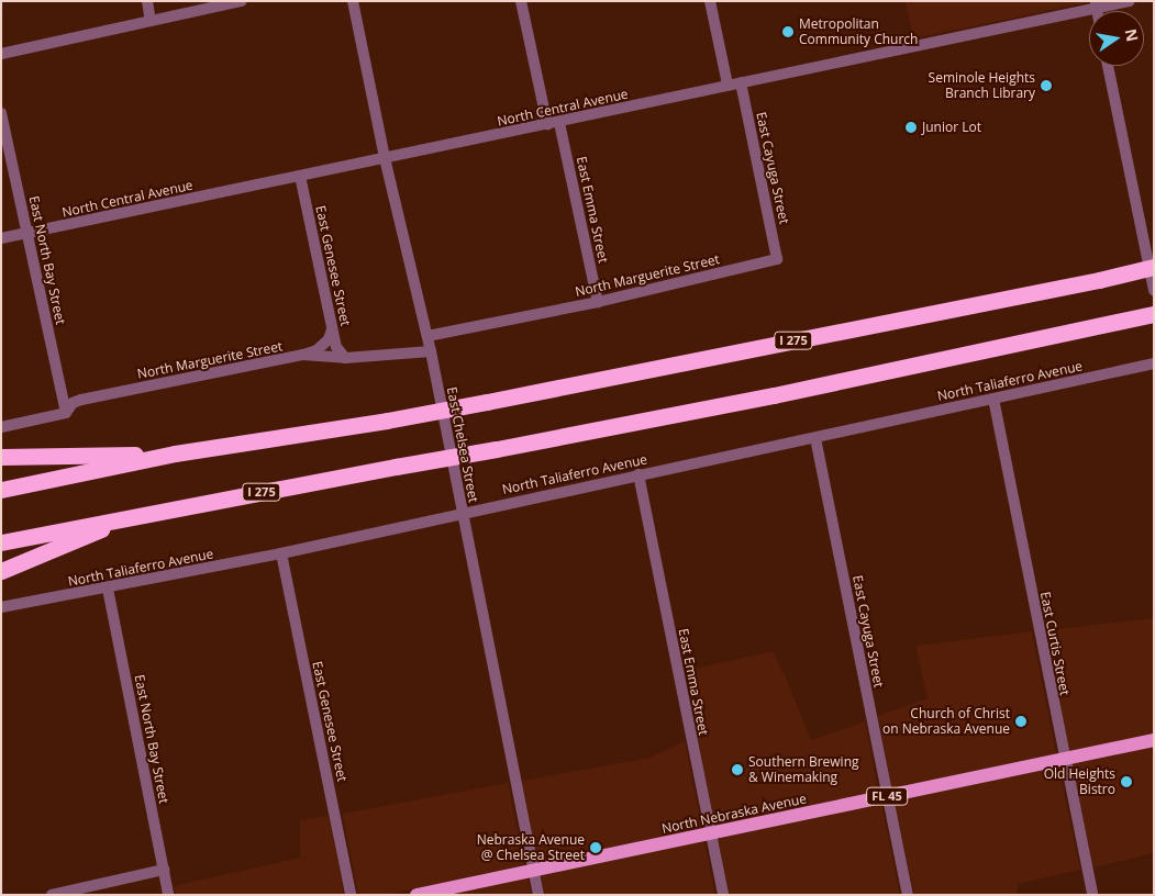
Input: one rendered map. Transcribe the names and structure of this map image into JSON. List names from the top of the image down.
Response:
{
  "streets": {
    "highway": ["I 275"],
    "main road": ["FL 45", "North Nebraska Avenue"],
    "street": [
      "North Central Avenue",
      "East Cayuga Street",
      "East Emma Street",
      "East North Bay Street",
      "East Genesee Street",
      "North Marguerite Street",
      "North Taliaferro Avenue",
      "East Chelsea Street",
      "East Curtis Street"
    ]
  },
  "crossings": [
    ["North Central Avenue", "East Cayuga Street"],
    ["North Central Avenue", "East Emma Street"],
    ["North Central Avenue", "East North Bay Street"],
    ["North Central Avenue", "East Genesee Street"],
    ["North Central Avenue", "East Chelsea Street"],
    ["East Cayuga Street", "North Marguerite Street"],
    ["East Cayuga Street", "North Taliaferro Avenue"],
    ["East Cayuga Street", "North Nebraska Avenue"],
    ["East Emma Street", "North Marguerite Street"],
    ["East Emma Street", "North Taliaferro Avenue"],
    ["East Emma Street", "North Nebraska Avenue"],
    ["East North Bay Street", "North Marguerite Street"],
    ["East North Bay Street", "North Taliaferro Avenue"],
    ["East Genesee Street", "North Marguerite Street"],
    ["East Genesee Street", "North Taliaferro Avenue"],
    ["North Marguerite Street", "East Chelsea Street"],
    ["North Taliaferro Avenue", "East Chelsea Street"],
    ["North Taliaferro Avenue", "East Curtis Street"],
    ["East Chelsea Street", "North Nebraska Avenue"],
    ["East Curtis Street", "North Nebraska Avenue"]
  ],
  "places": [
    "Metropolitan Community Church",
    "Seminole Heights Branch Library",
    "Junior Lot",
    "Church of Christ on Nebraska Avenue",
    "Southern Brewing & Winemaking",
    "Old Heights Bistro",
    "Nebraska Avenue @ Chelsea Street"
  ],
  "north": "right"
}
